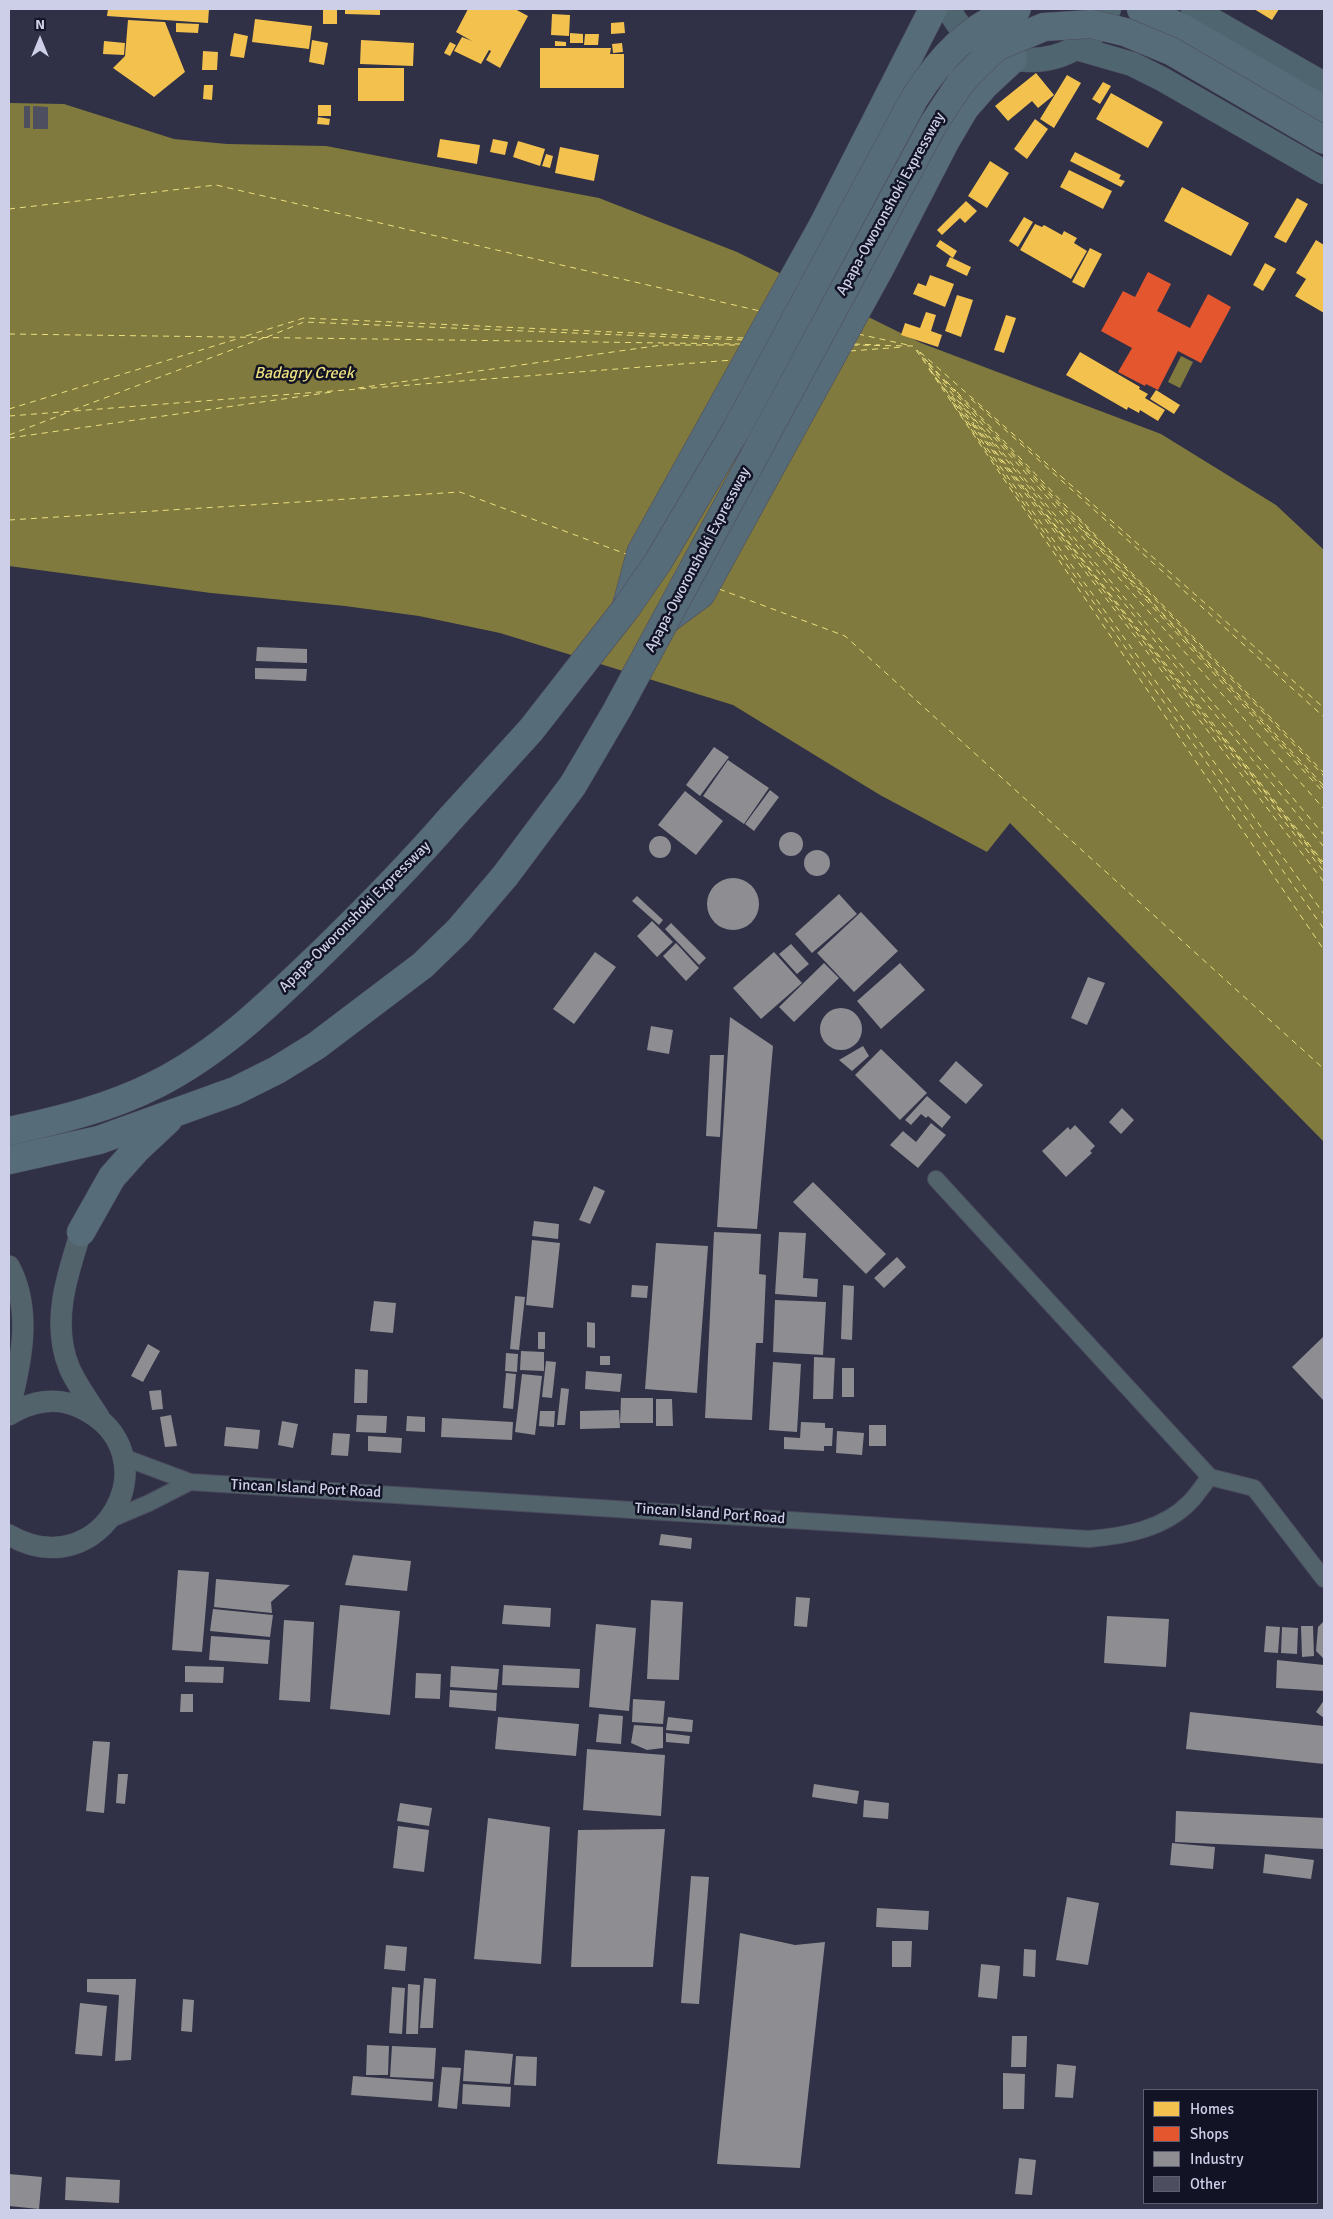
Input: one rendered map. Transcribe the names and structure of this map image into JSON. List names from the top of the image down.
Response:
{
  "streets": {
    "highway": ["Apapa-Oworonshoki Expressway"],
    "street": ["Tincan Island Port Road"]
  },
  "water": ["Badagry Creek"],
  "legend": [
    "Homes",
    "Shops",
    "Industry",
    "Other"
  ],
  "north": "top"
}
